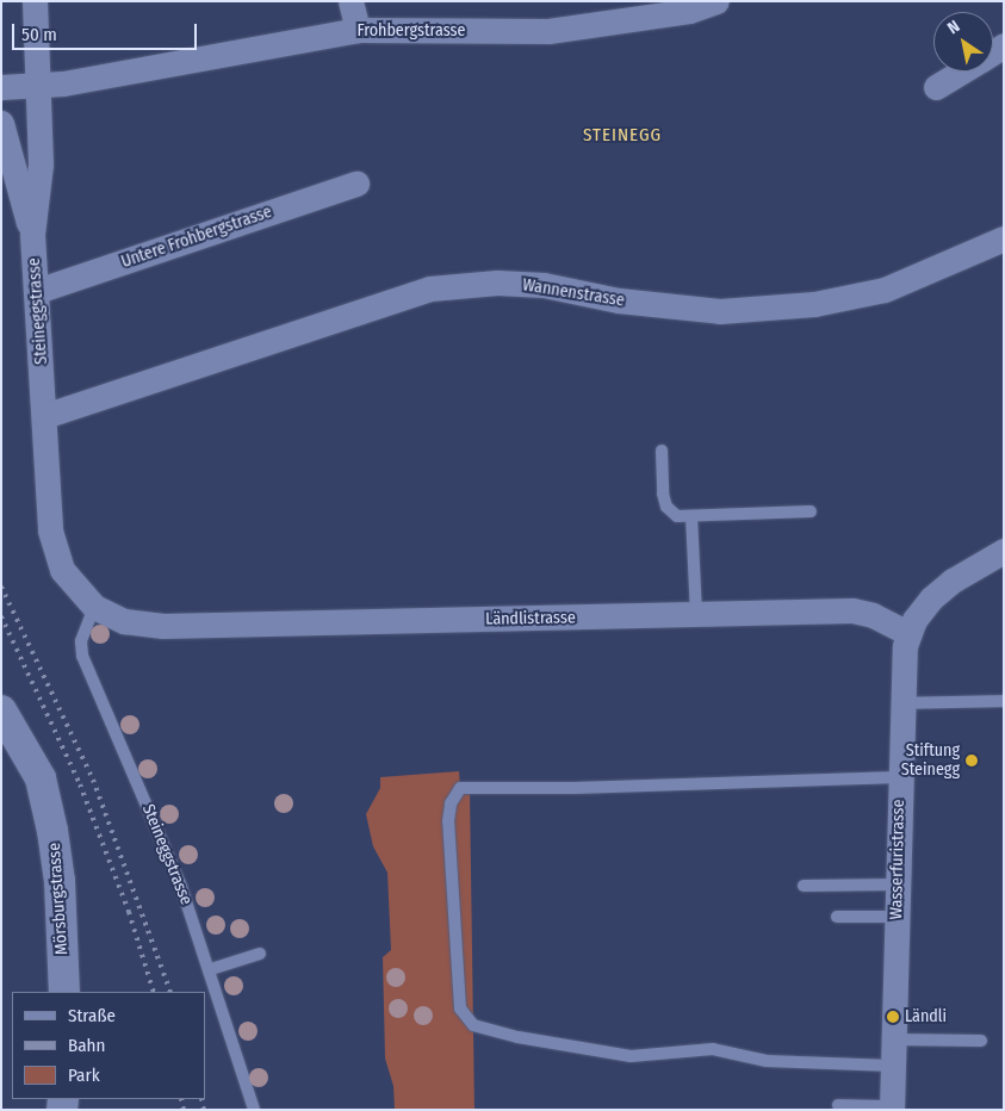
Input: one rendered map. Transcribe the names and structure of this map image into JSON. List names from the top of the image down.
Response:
{
  "streets": {
    "street": [
      "Frohbergstrasse",
      "Untere Frohbergstrasse",
      "Wannenstrasse",
      "Steineggstrasse",
      "Ländlistrasse",
      "Wasserfuristrasse",
      "Mörsburgstrasse"
    ]
  },
  "crossings": [
    ["Frohbergstrasse", "Steineggstrasse"],
    ["Untere Frohbergstrasse", "Steineggstrasse"],
    ["Wannenstrasse", "Steineggstrasse"],
    ["Steineggstrasse", "Ländlistrasse"],
    ["Ländlistrasse", "Wasserfuristrasse"]
  ],
  "districts": ["STEINEGG"],
  "places": ["Stiftung Steinegg", "Ländli"],
  "legend": ["Straße", "Bahn", "Park"],
  "scale_bar": "50 m",
  "north": "top left"
}
